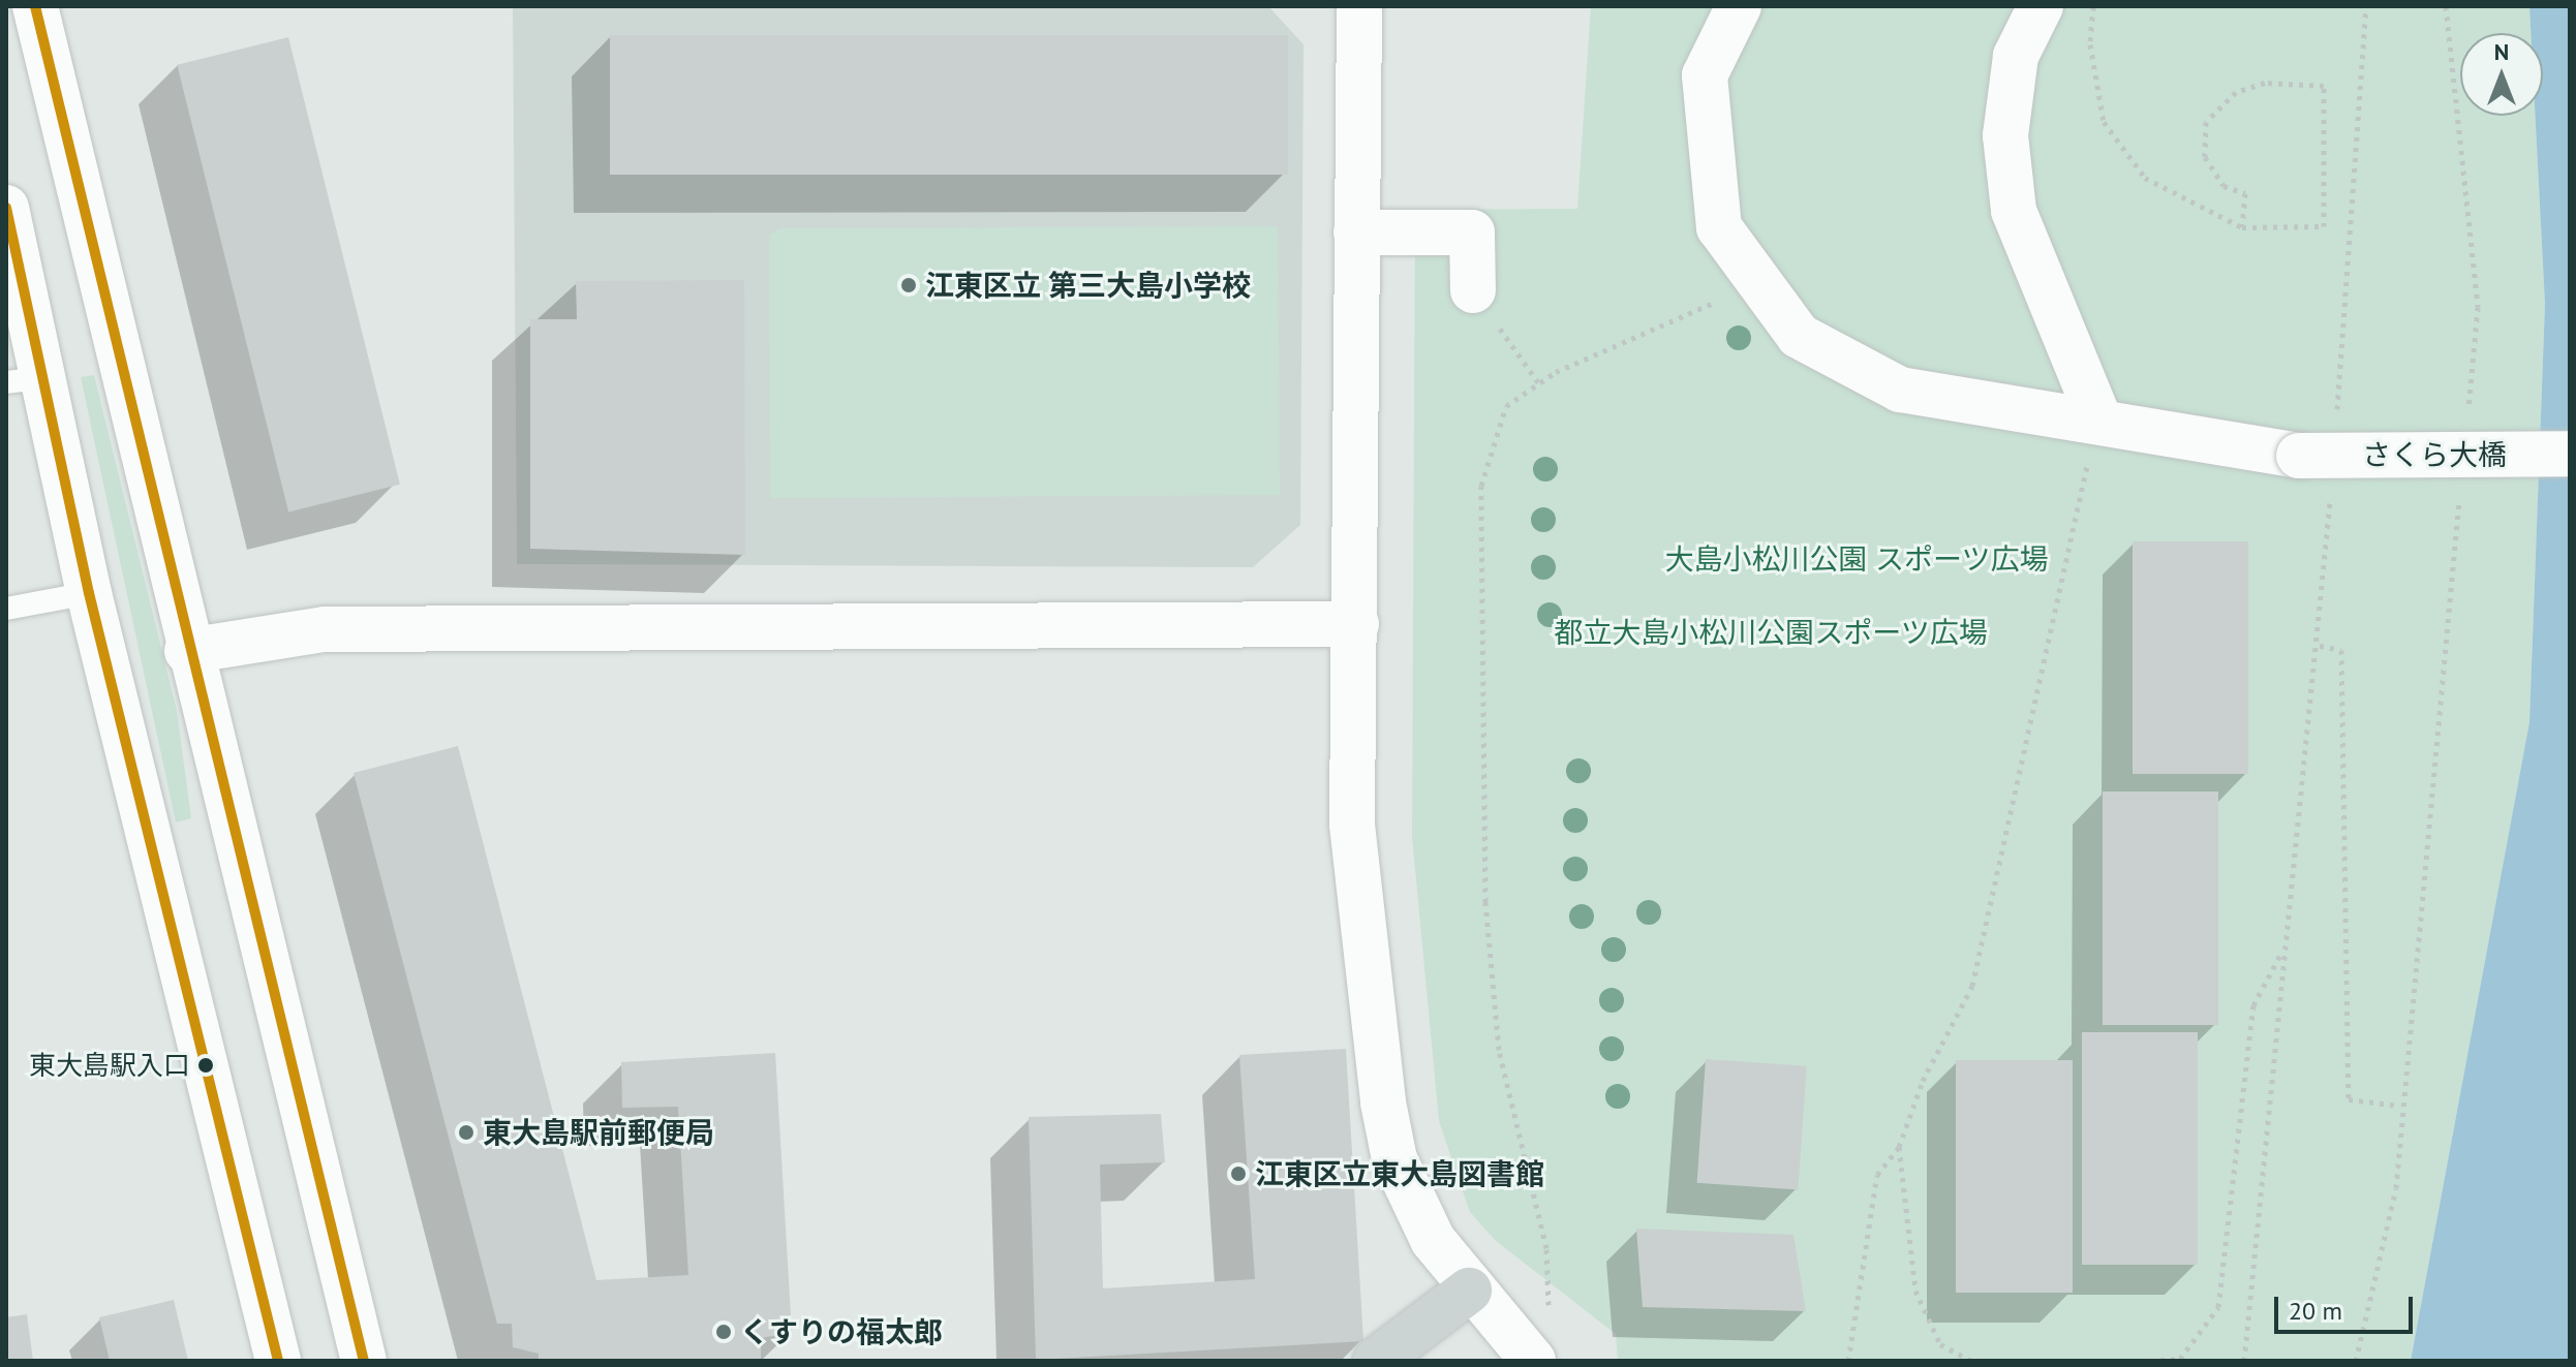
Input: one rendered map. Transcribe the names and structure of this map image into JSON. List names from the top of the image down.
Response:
{
  "streets": {
    "street": ["さくら大橋"]
  },
  "parks": ["大島小松川公園 スポーツ広場", "都立大島小松川公園スポーツ広場"],
  "places": [
    "江東区立 第三大島小学校",
    "東大島駅入口",
    "東大島駅前郵便局",
    "江東区立東大島図書館",
    "くすりの福太郎"
  ],
  "scale_bar": "20 m",
  "north": "top"
}
